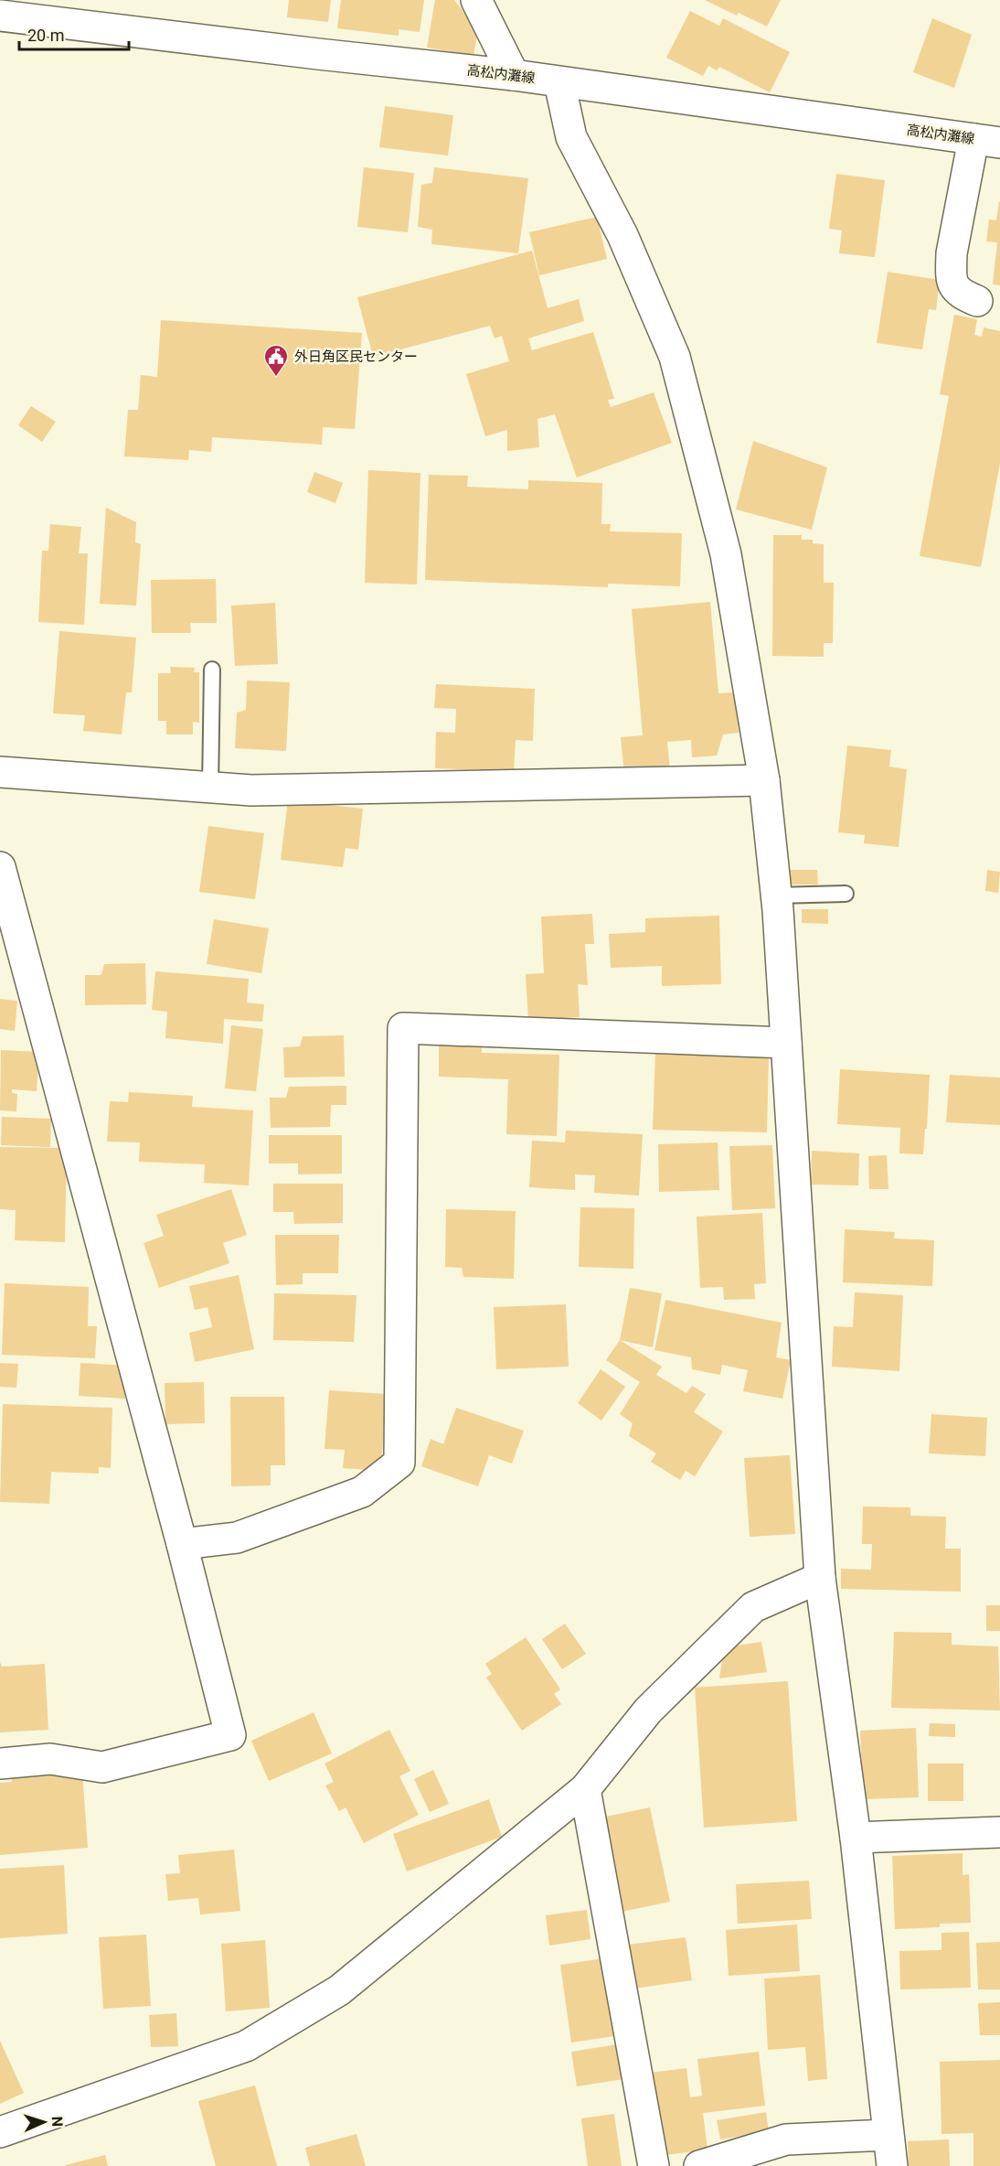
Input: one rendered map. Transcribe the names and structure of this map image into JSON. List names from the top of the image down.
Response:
{
  "streets": {
    "street": ["高松内灘線"]
  },
  "places": {
    "public building": ["外日角区民センター"]
  },
  "scale_bar": "20 m",
  "north": "right"
}
